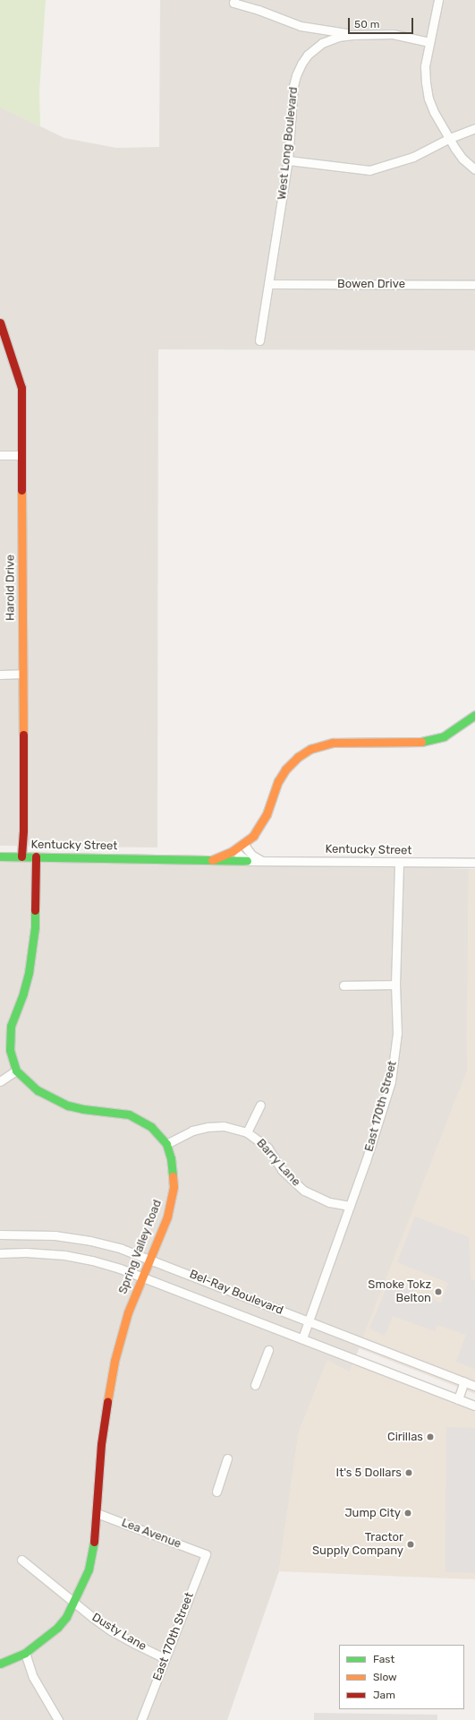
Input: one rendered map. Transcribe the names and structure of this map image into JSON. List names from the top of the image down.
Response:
{
  "streets": {
    "street": [
      "West Long Boulevard",
      "Bowen Drive",
      "Harold Drive",
      "Kentucky Street",
      "East 170th Street",
      "Barry Lane",
      "Spring Valley Road",
      "Bel-Ray Boulevard",
      "Lea Avenue",
      "Dusty Lane"
    ]
  },
  "crossings": [
    ["West Long Boulevard", "Bowen Drive"],
    ["Harold Drive", "Kentucky Street"],
    ["Kentucky Street", "East 170th Street"],
    ["East 170th Street", "Barry Lane"],
    ["East 170th Street", "Bel-Ray Boulevard"],
    ["East 170th Street", "Lea Avenue"],
    ["East 170th Street", "Dusty Lane"],
    ["Barry Lane", "Spring Valley Road"],
    ["Spring Valley Road", "Bel-Ray Boulevard"],
    ["Spring Valley Road", "Lea Avenue"],
    ["Spring Valley Road", "Dusty Lane"]
  ],
  "places": [
    "Smoke Tokz Belton",
    "Cirillas",
    "It's 5 Dollars",
    "Jump City",
    "Tractor Supply Company"
  ],
  "legend": ["Fast", "Slow", "Jam"],
  "scale_bar": "50 m"
}
